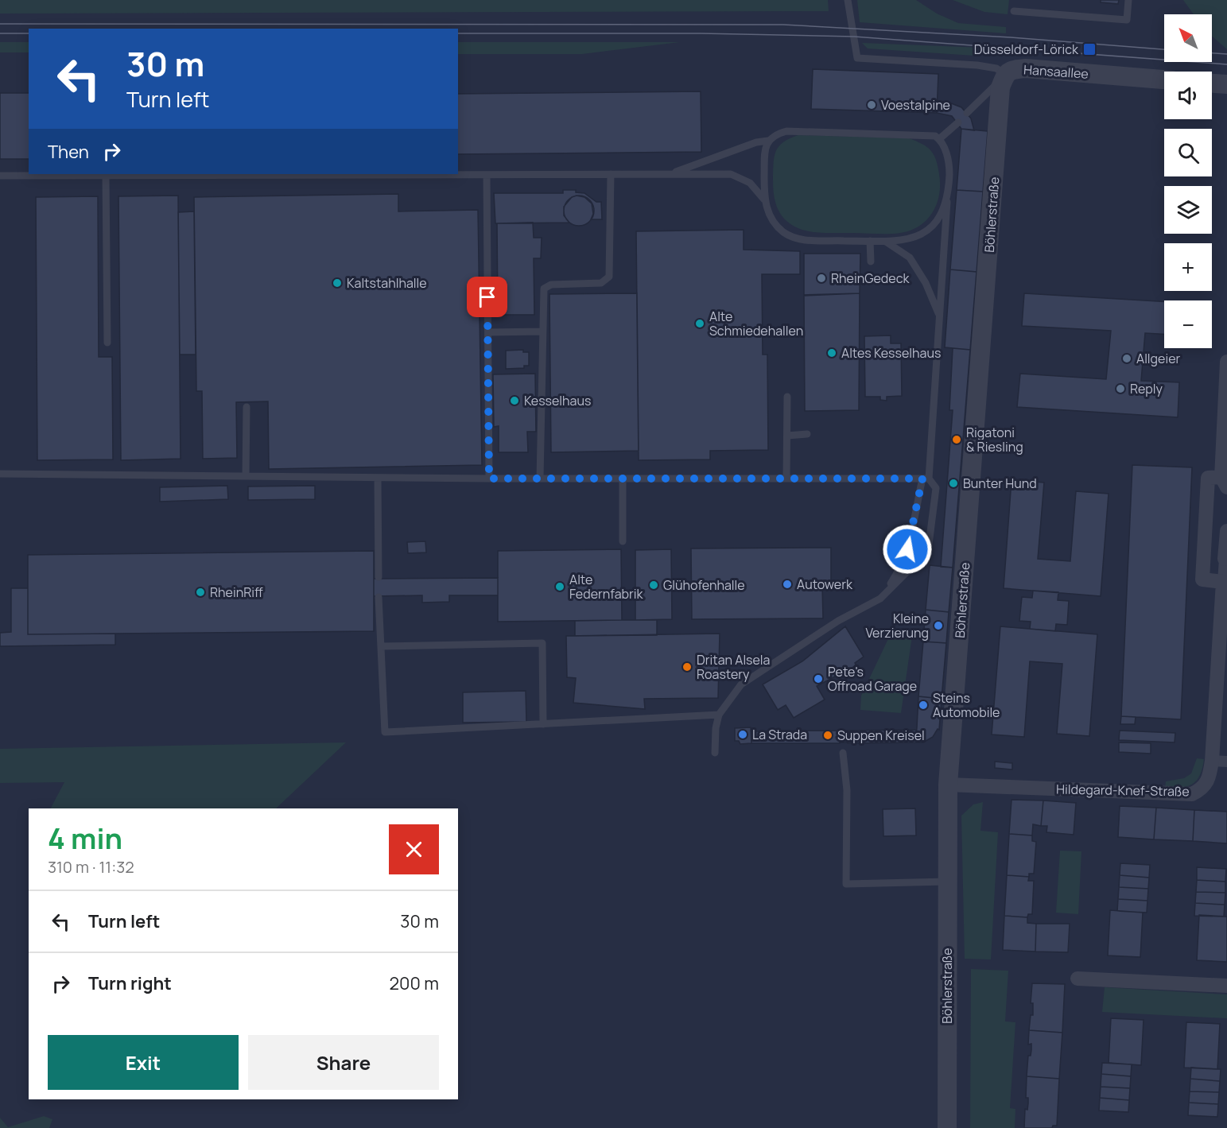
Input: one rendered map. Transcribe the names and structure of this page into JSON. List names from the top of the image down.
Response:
{
  "streets": {
    "street": ["Hansaallee", "Böhlerstraße", "Hildegard-Knef-Straße"]
  },
  "crossings": [
    ["Hansaallee", "Böhlerstraße"],
    ["Böhlerstraße", "Hildegard-Knef-Straße"]
  ],
  "places": {
    "transit": ["Düsseldorf-Lörick"],
    "other": [
      "Voestalpine",
      "RheinGedeck",
      "Kaltstahlhalle",
      "Alte Schmiedehallen",
      "Altes Kesselhaus",
      "Allgeier",
      "Reply",
      "Kesselhaus",
      "Rigatoni & Riesling",
      "Bunter Hund",
      "Autowerk",
      "Glühofenhalle",
      "Alte Federnfabrik",
      "RheinRiff",
      "Kleine Verzierung",
      "Dritan Alsela Roastery",
      "Pete's Offroad Garage",
      "Steins Automobile",
      "La Strada",
      "Suppen Kreisel"
    ]
  },
  "north": "top left",
  "page": {
    "map_buttons": ["+", "−"],
    "turn": ["30 m", "Turn left"],
    "then": "Then",
    "heading": ["4 min", "310 m · 11:32"],
    "list": [
      {
        "name": "Turn left",
        "value": "30 m"
      },
      {
        "name": "Turn right",
        "value": "200 m"
      }
    ],
    "buttons": ["Exit", "Share"]
  }
}
